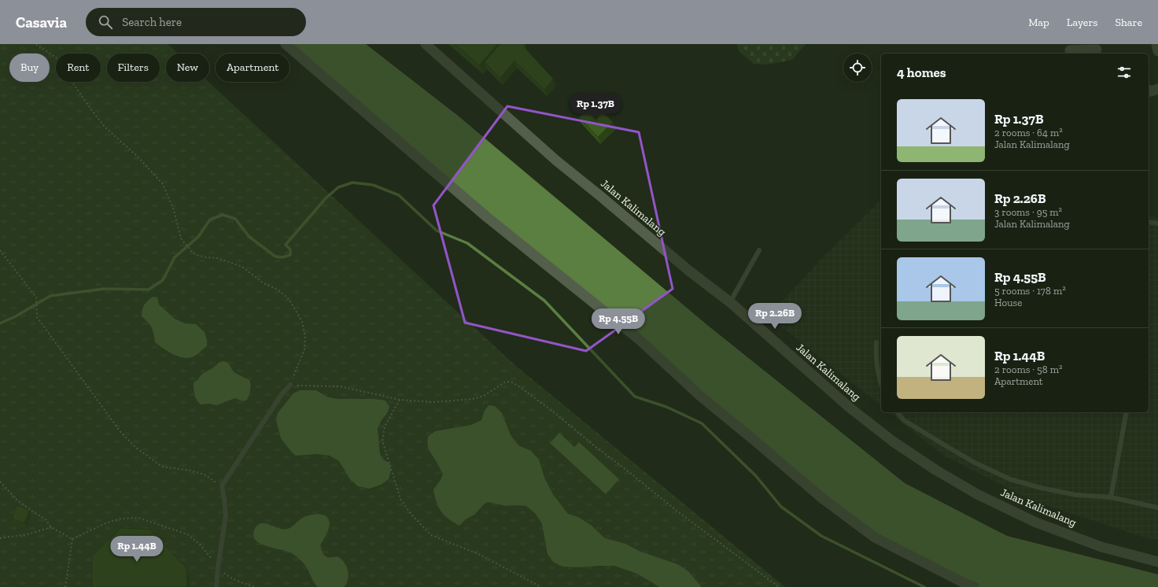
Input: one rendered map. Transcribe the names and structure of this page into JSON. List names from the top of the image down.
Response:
{
  "streets": {
    "street": ["Jalan Kalimalang"]
  },
  "page": {
    "header": "Casavia",
    "search": "Search here",
    "nav": ["Map", "Layers", "Share"],
    "chip": [
      "Buy",
      "Rent",
      "Filters",
      "New",
      "Apartment"
    ],
    "heading": "4 homes",
    "list": [
      {
        "name": "Rp 1.37B",
        "note": "2 rooms · 64 m² · Jalan Kalimalang"
      },
      {
        "name": "Rp 2.26B",
        "note": "3 rooms · 95 m² · Jalan Kalimalang"
      },
      {
        "name": "Rp 4.55B",
        "note": "5 rooms · 178 m² · House"
      },
      {
        "name": "Rp 1.44B",
        "note": "2 rooms · 58 m² · Apartment"
      }
    ],
    "price": [
      "Rp 1.37B",
      "Rp 2.26B",
      "Rp 4.55B",
      "Rp 1.44B"
    ]
  }
}
